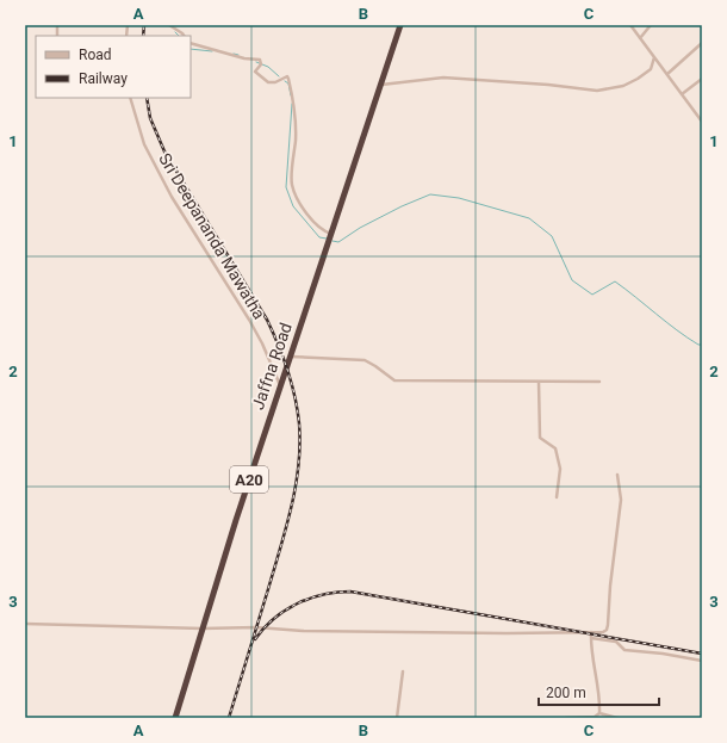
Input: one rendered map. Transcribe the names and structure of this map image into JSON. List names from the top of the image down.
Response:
{
  "streets": {
    "highway": ["Jaffna Road", "A20"],
    "street": ["Sri Deepananda Mawatha"]
  },
  "crossings": [
    ["Sri Deepananda Mawatha", "Jaffna Road"]
  ],
  "legend": ["Road", "Railway"],
  "scale_bar": "200 m",
  "grid": {
    "columns": ["A", "B", "C"],
    "rows": ["1", "2", "3"]
  }
}
